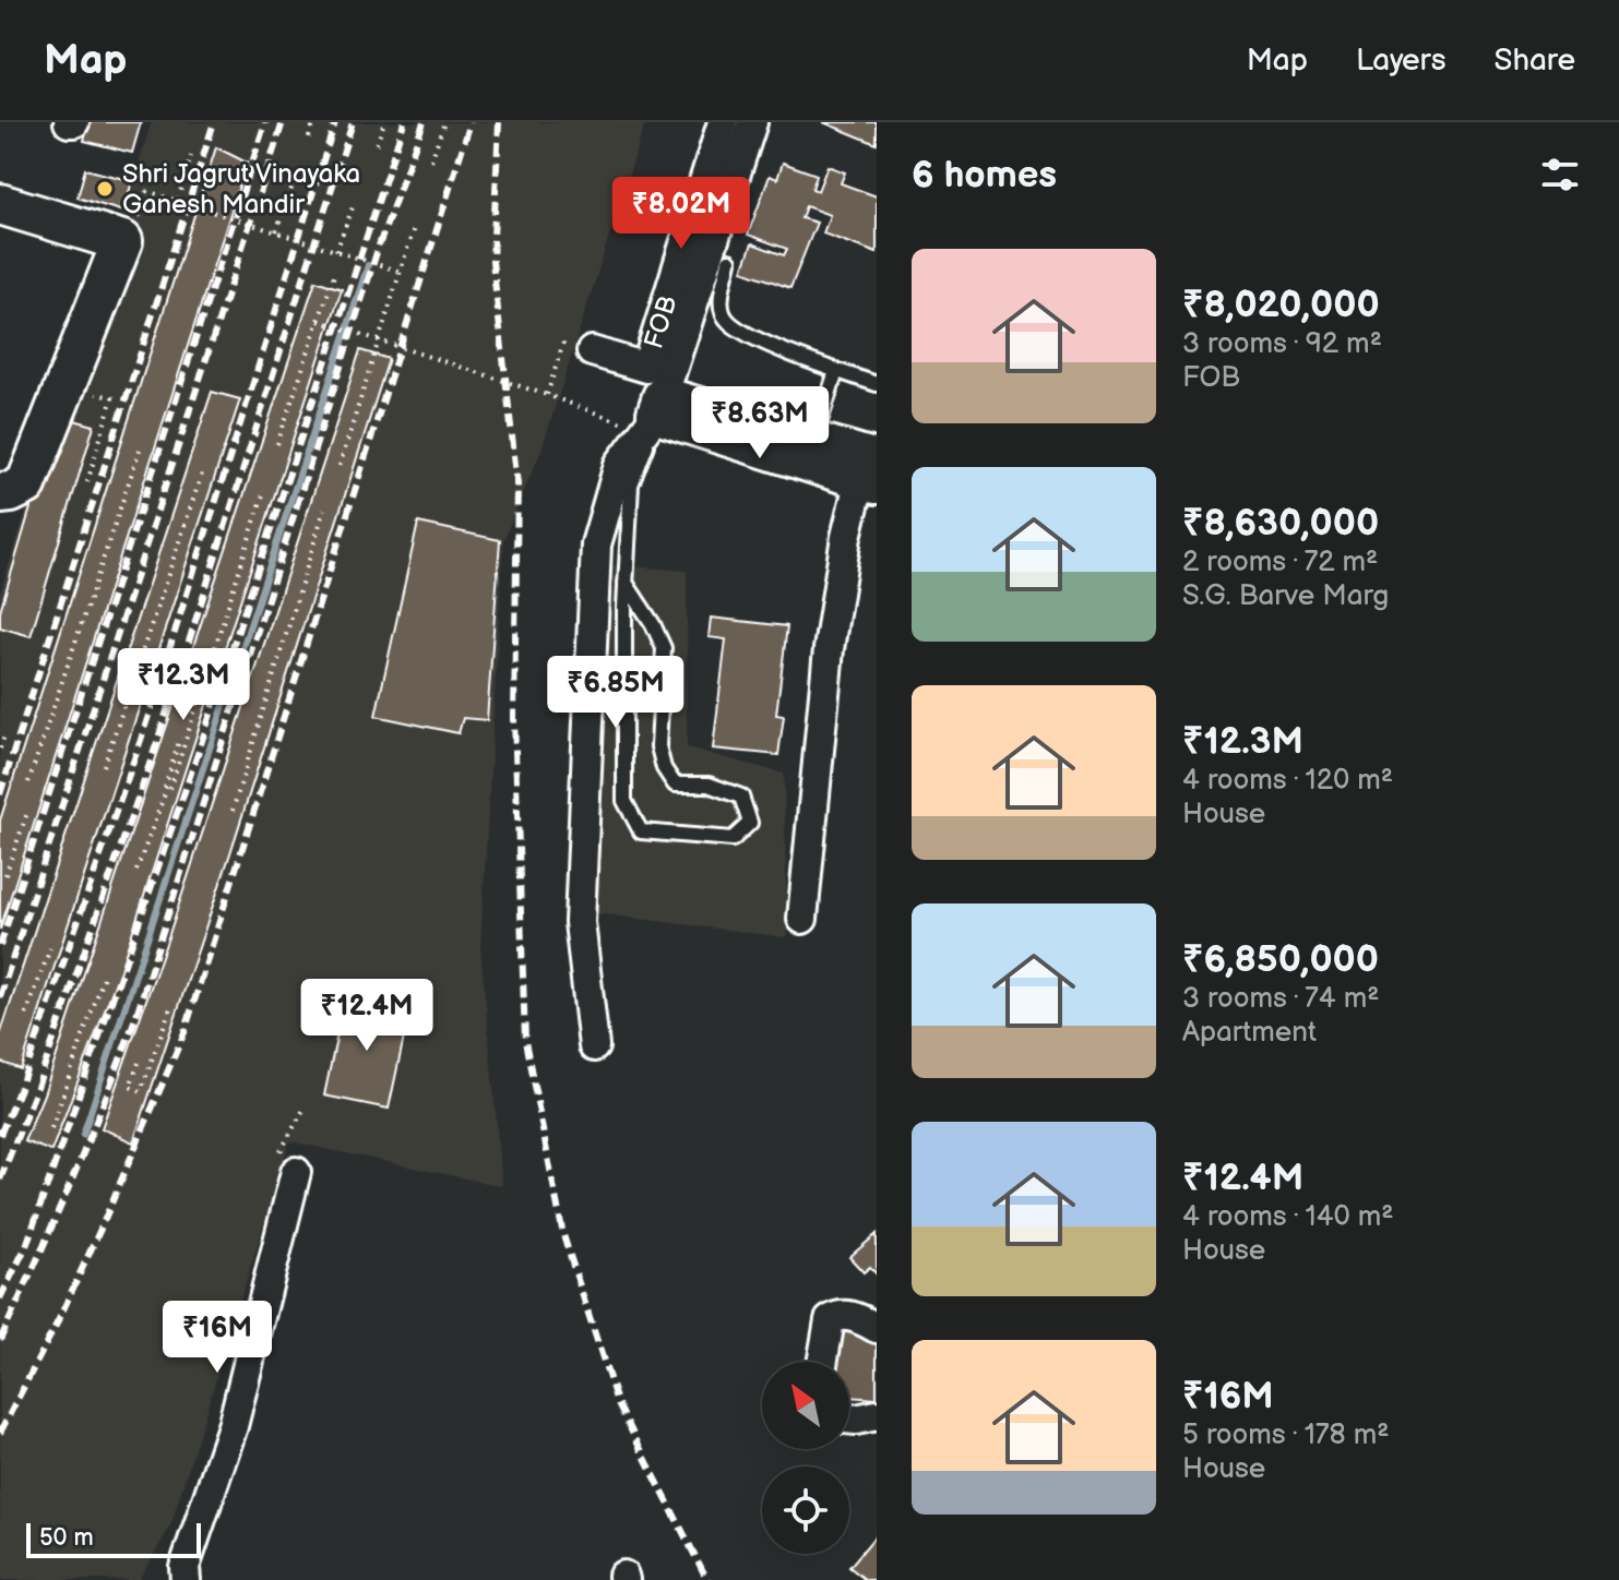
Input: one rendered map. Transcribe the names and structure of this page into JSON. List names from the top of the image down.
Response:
{
  "streets": {
    "street": ["FOB"]
  },
  "places": ["Shri Jagrut Vinayaka Ganesh Mandir"],
  "scale_bar": "50 m",
  "north": "top left",
  "page": {
    "header": "Map",
    "nav": ["Map", "Layers", "Share"],
    "heading": "6 homes",
    "price": [
      "₹8.02M",
      "₹8.63M",
      "₹12.3M",
      "₹6.85M",
      "₹12.4M",
      "₹16M"
    ],
    "list": [
      {
        "name": "₹8,020,000",
        "note": "3 rooms · 92 m² · FOB"
      },
      {
        "name": "₹8,630,000",
        "note": "2 rooms · 72 m² · S.G. Barve Marg"
      },
      {
        "name": "₹12.3M",
        "note": "4 rooms · 120 m² · House"
      },
      {
        "name": "₹6,850,000",
        "note": "3 rooms · 74 m² · Apartment"
      },
      {
        "name": "₹12.4M",
        "note": "4 rooms · 140 m² · House"
      },
      {
        "name": "₹16M",
        "note": "5 rooms · 178 m² · House"
      }
    ],
    "scale": "50 m"
  }
}
